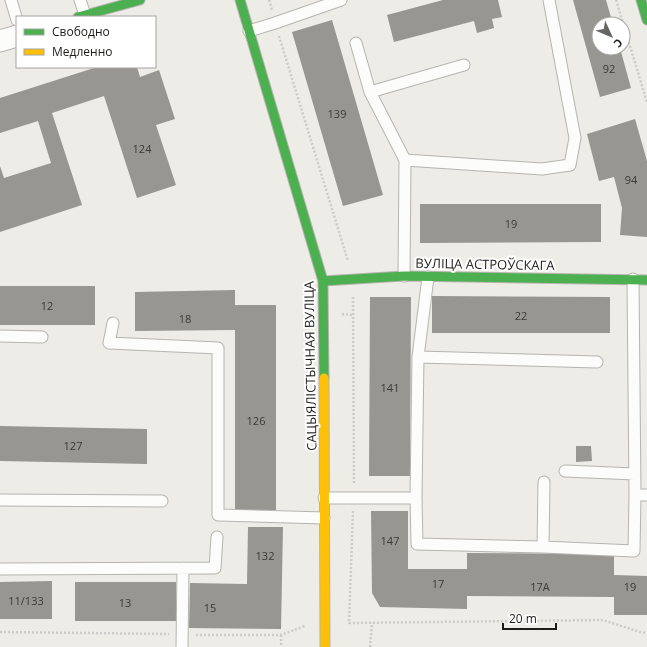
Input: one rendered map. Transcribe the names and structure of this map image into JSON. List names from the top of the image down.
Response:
{
  "streets": {
    "street": ["ВУЛІЦА АСТРОЎСКАГА", "САЦЫЯЛІСТЫЧНАЯ ВУЛІЦА"]
  },
  "crossings": [
    ["ВУЛІЦА АСТРОЎСКАГА", "САЦЫЯЛІСТЫЧНАЯ ВУЛІЦА"]
  ],
  "house_numbers": [
    "92",
    "139",
    "124",
    "94",
    "19",
    "12",
    "22",
    "18",
    "141",
    "126",
    "127",
    "147",
    "132",
    "17",
    "17А",
    "19",
    "11/133",
    "13",
    "15"
  ],
  "legend": ["Свободно", "Медленно"],
  "scale_bar": "20 m",
  "north": "bottom right"
}
